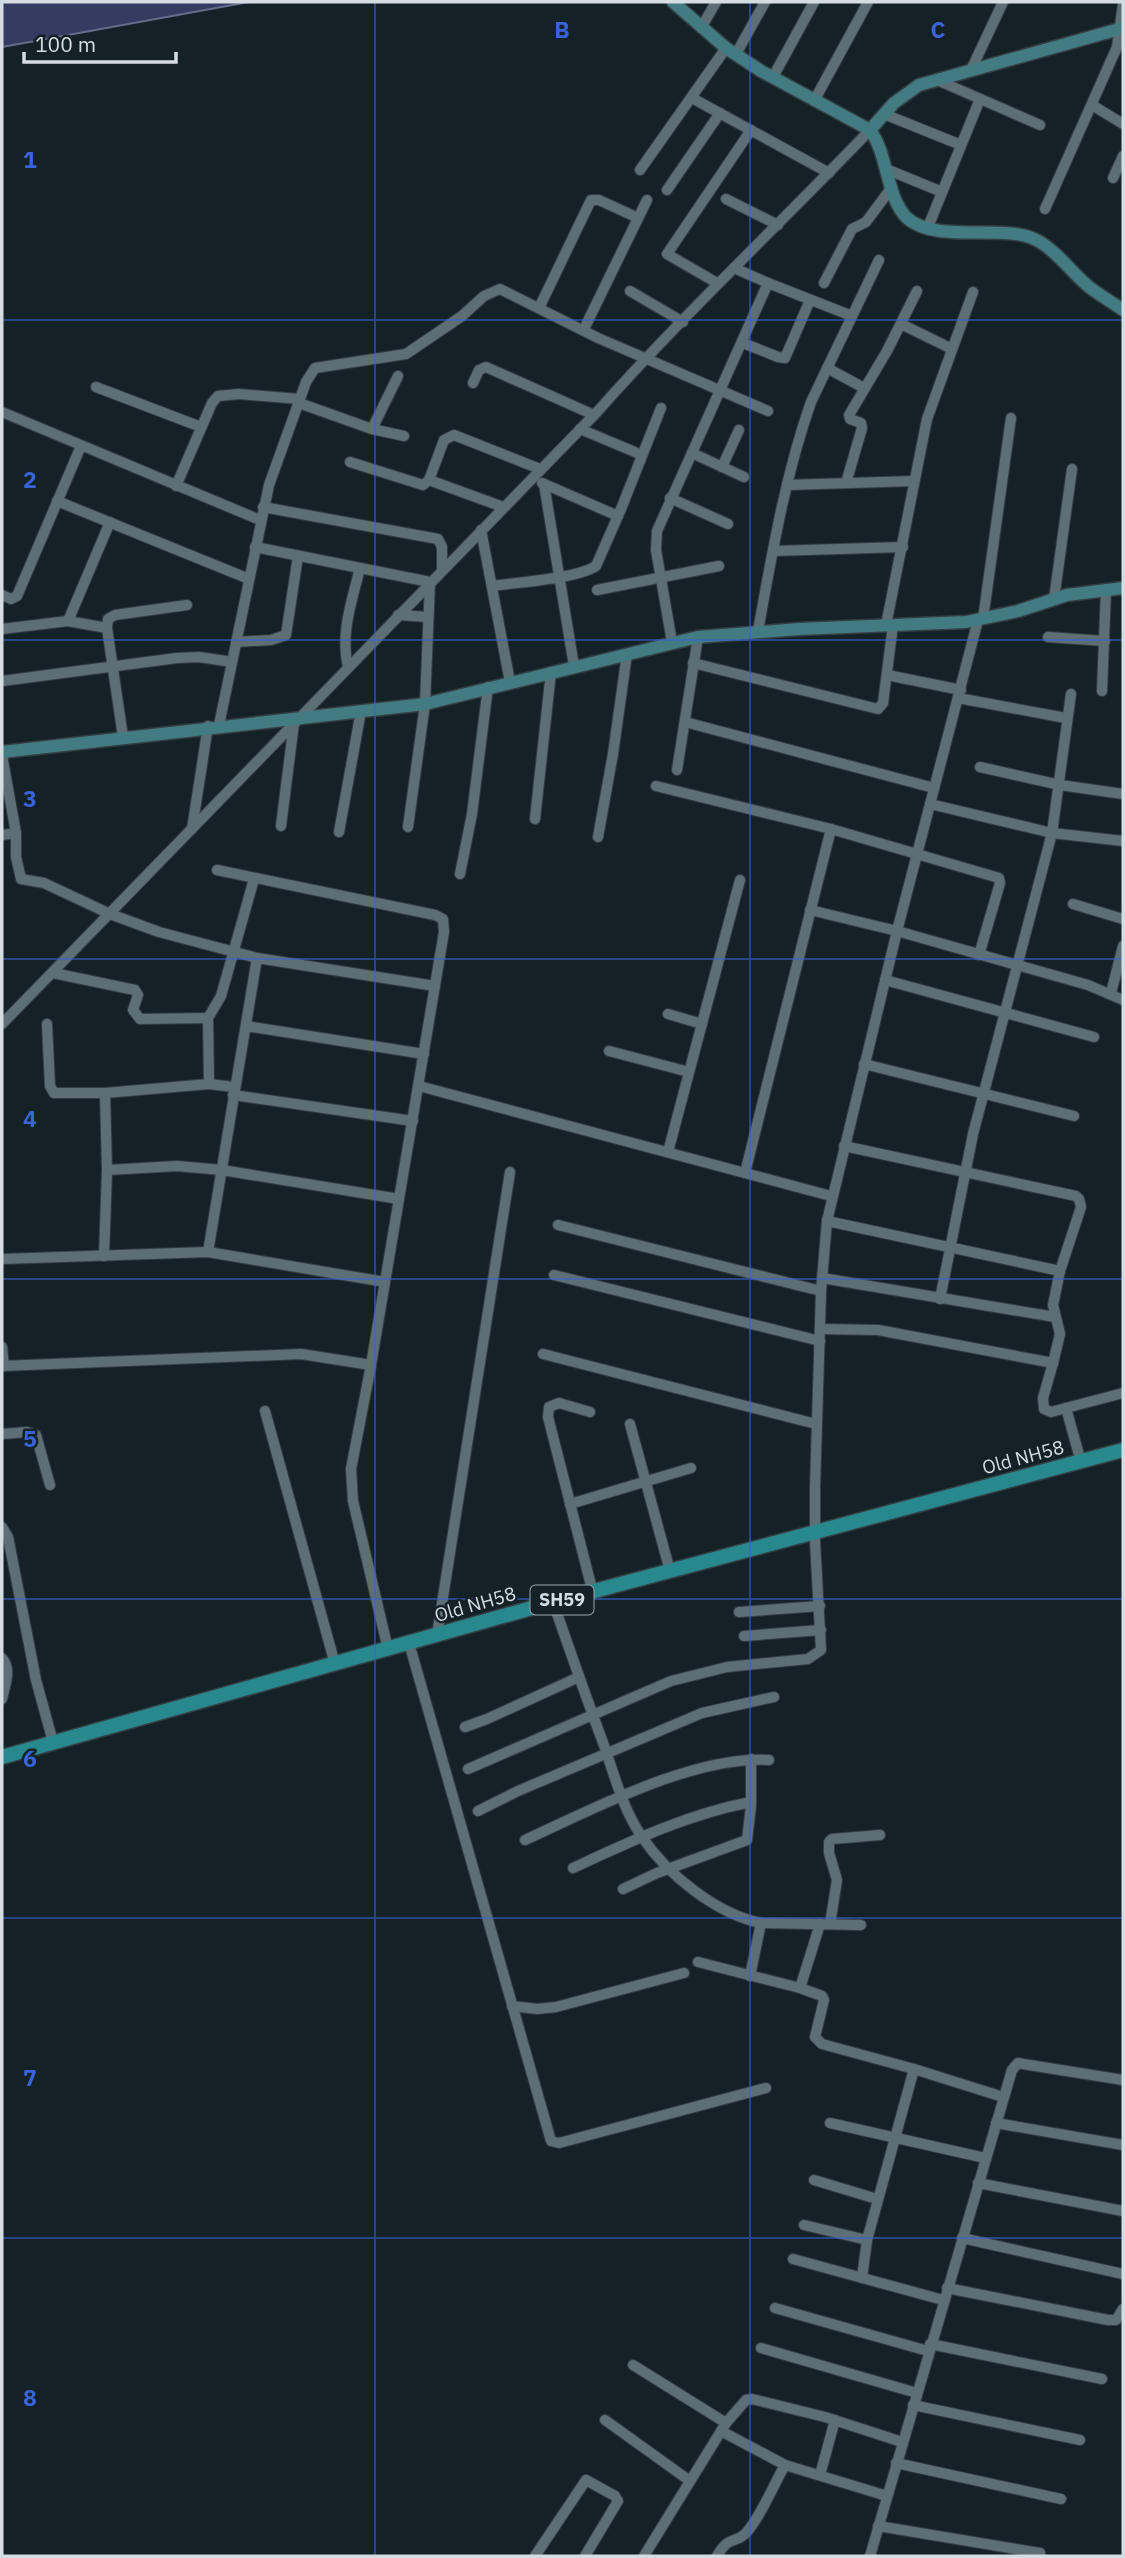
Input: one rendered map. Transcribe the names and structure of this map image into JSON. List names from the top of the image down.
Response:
{
  "streets": {
    "main road": ["Old NH58", "SH59"]
  },
  "scale_bar": "100 m",
  "grid": {
    "columns": ["B", "C"],
    "rows": [
      "1",
      "2",
      "3",
      "4",
      "5",
      "6",
      "7",
      "8"
    ]
  }
}
